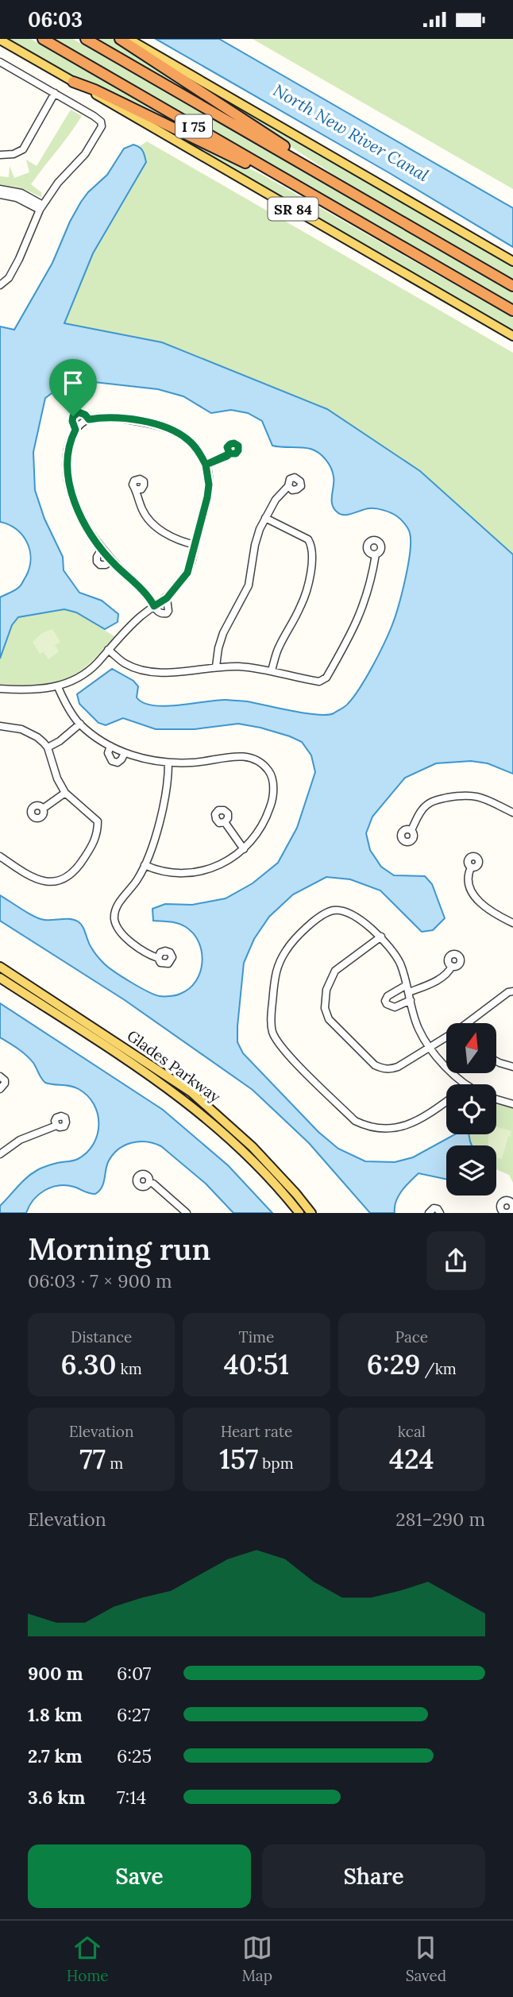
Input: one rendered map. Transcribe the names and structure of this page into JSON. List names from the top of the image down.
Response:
{
  "streets": {
    "highway": ["I 75"],
    "main road": ["SR 84", "Glades Parkway"]
  },
  "water": ["North New River Canal"],
  "north": "top",
  "page": {
    "status": "06:03",
    "heading": ["Morning run", "06:03 · 7 × 900 m"],
    "stats": [
      ["Distance", "6.30 km"],
      ["Time", "40:51"],
      ["Pace", "6:29 /km"],
      ["Elevation", "77 m"],
      ["Heart rate", "157 bpm"],
      ["kcal", "424"]
    ],
    "chart": ["Elevation", "281–290 m"],
    "list": [
      {
        "name": "900 m",
        "note": "6:07"
      },
      {
        "name": "1.8 km",
        "note": "6:27"
      },
      {
        "name": "2.7 km",
        "note": "6:25"
      },
      {
        "name": "3.6 km",
        "note": "7:14"
      }
    ],
    "buttons": ["Save", "Share"],
    "tabs": ["Home", "Map", "Saved"]
  }
}
